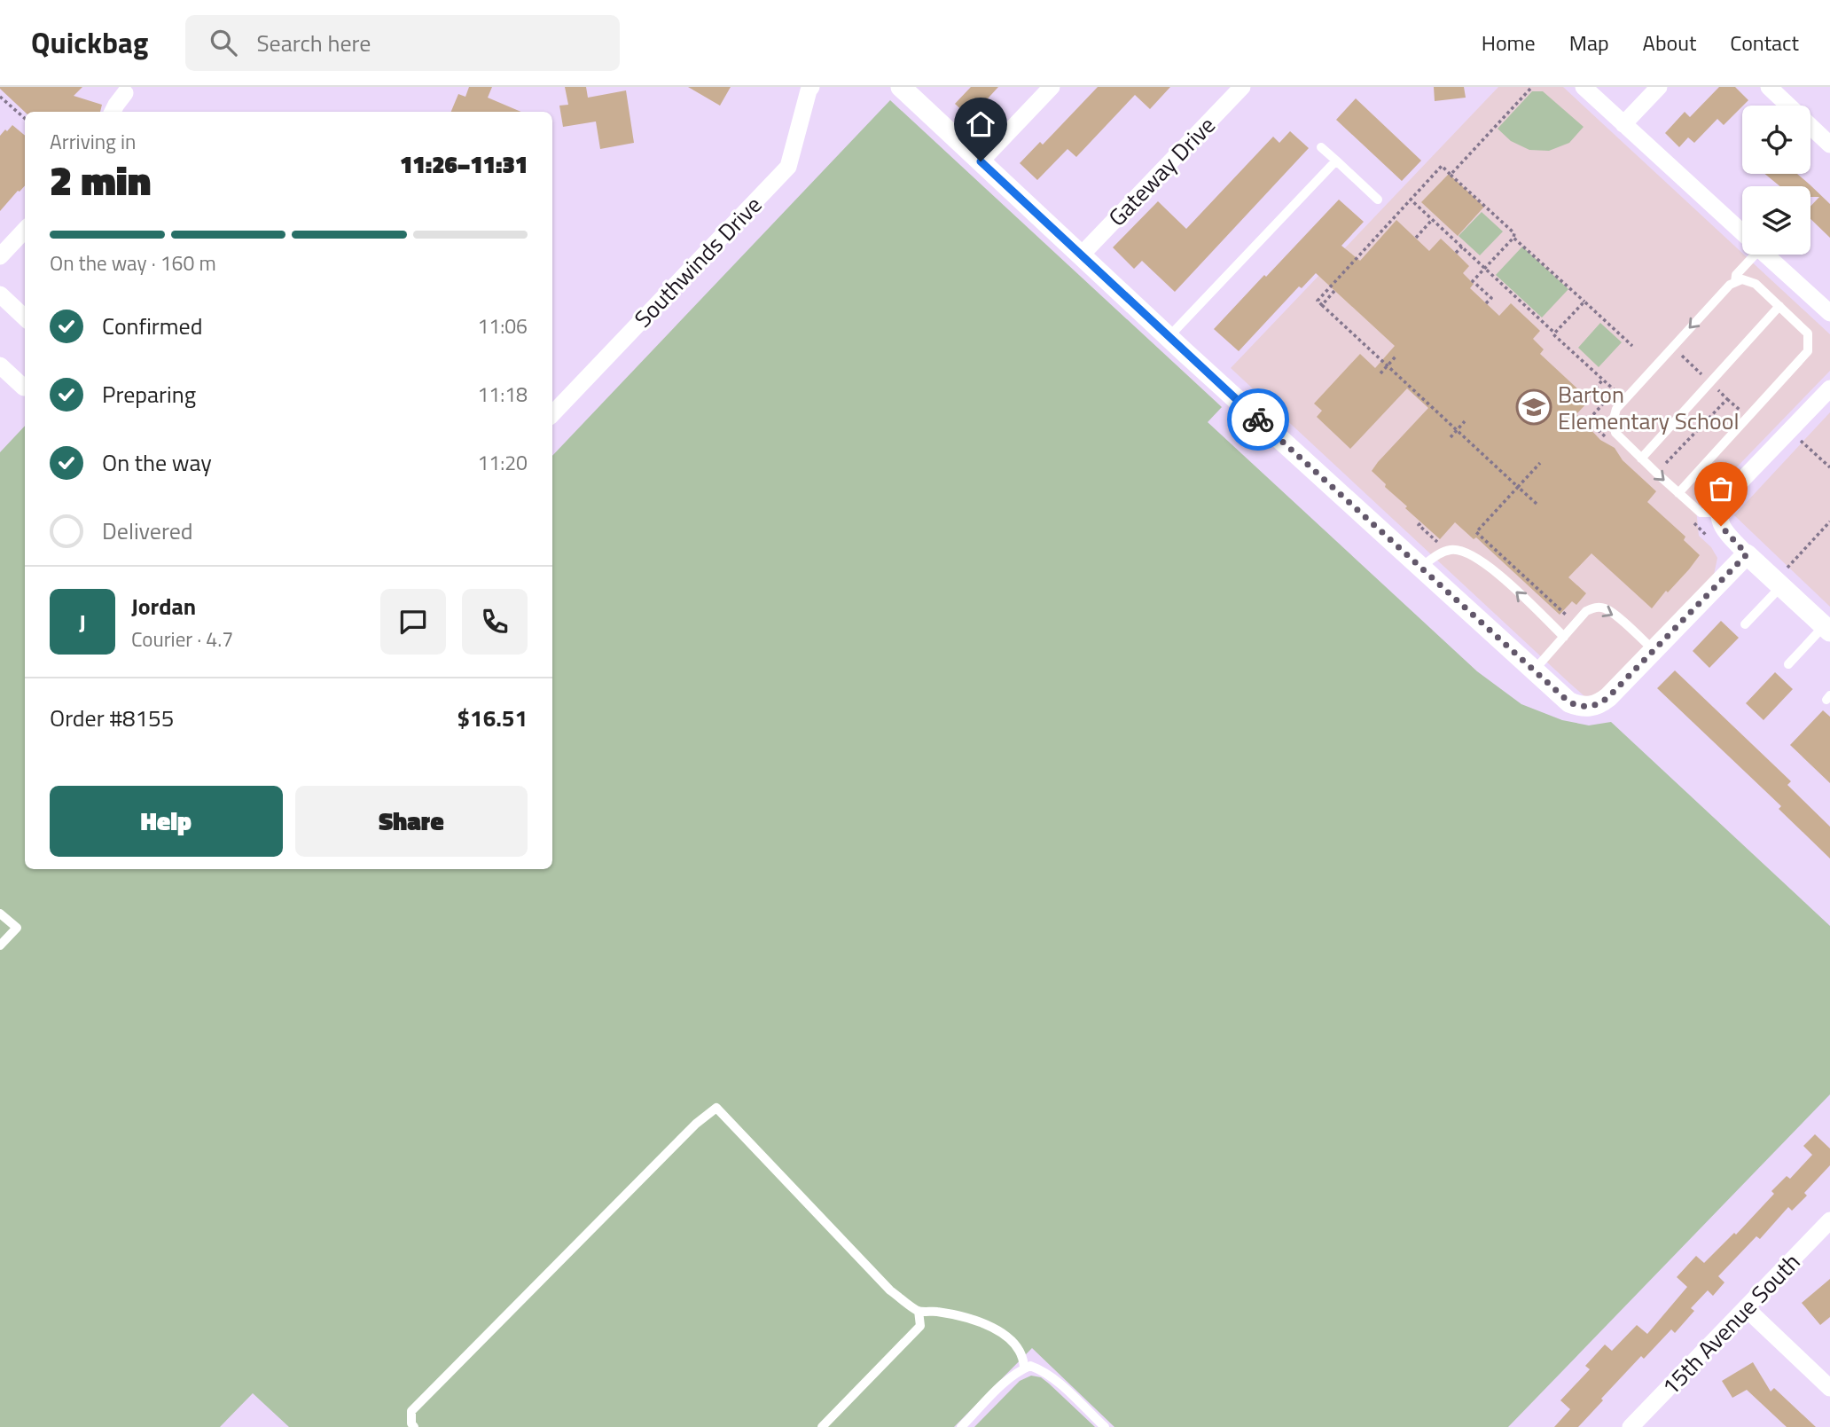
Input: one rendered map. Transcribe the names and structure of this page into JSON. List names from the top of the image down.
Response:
{
  "streets": {
    "street": ["Gateway Drive", "Southwinds Drive", "15th Avenue South"]
  },
  "places": {
    "school or university": ["Barton Elementary School"]
  },
  "page": {
    "header": "Quickbag",
    "search": "Search here",
    "nav": [
      "Home",
      "Map",
      "About",
      "Contact"
    ],
    "heading": ["2 min", "Arriving in", "11:26–11:31"],
    "panel": [
      "Jordan",
      "Courier · 4.7",
      "Order #8155",
      "$16.51"
    ],
    "bar": "On the way · 160 m",
    "list": [
      ["Confirmed", "11:06"],
      ["Preparing", "11:18"],
      ["On the way", "11:20"],
      "Delivered"
    ],
    "round": "J",
    "buttons": ["Help", "Share"]
  }
}
